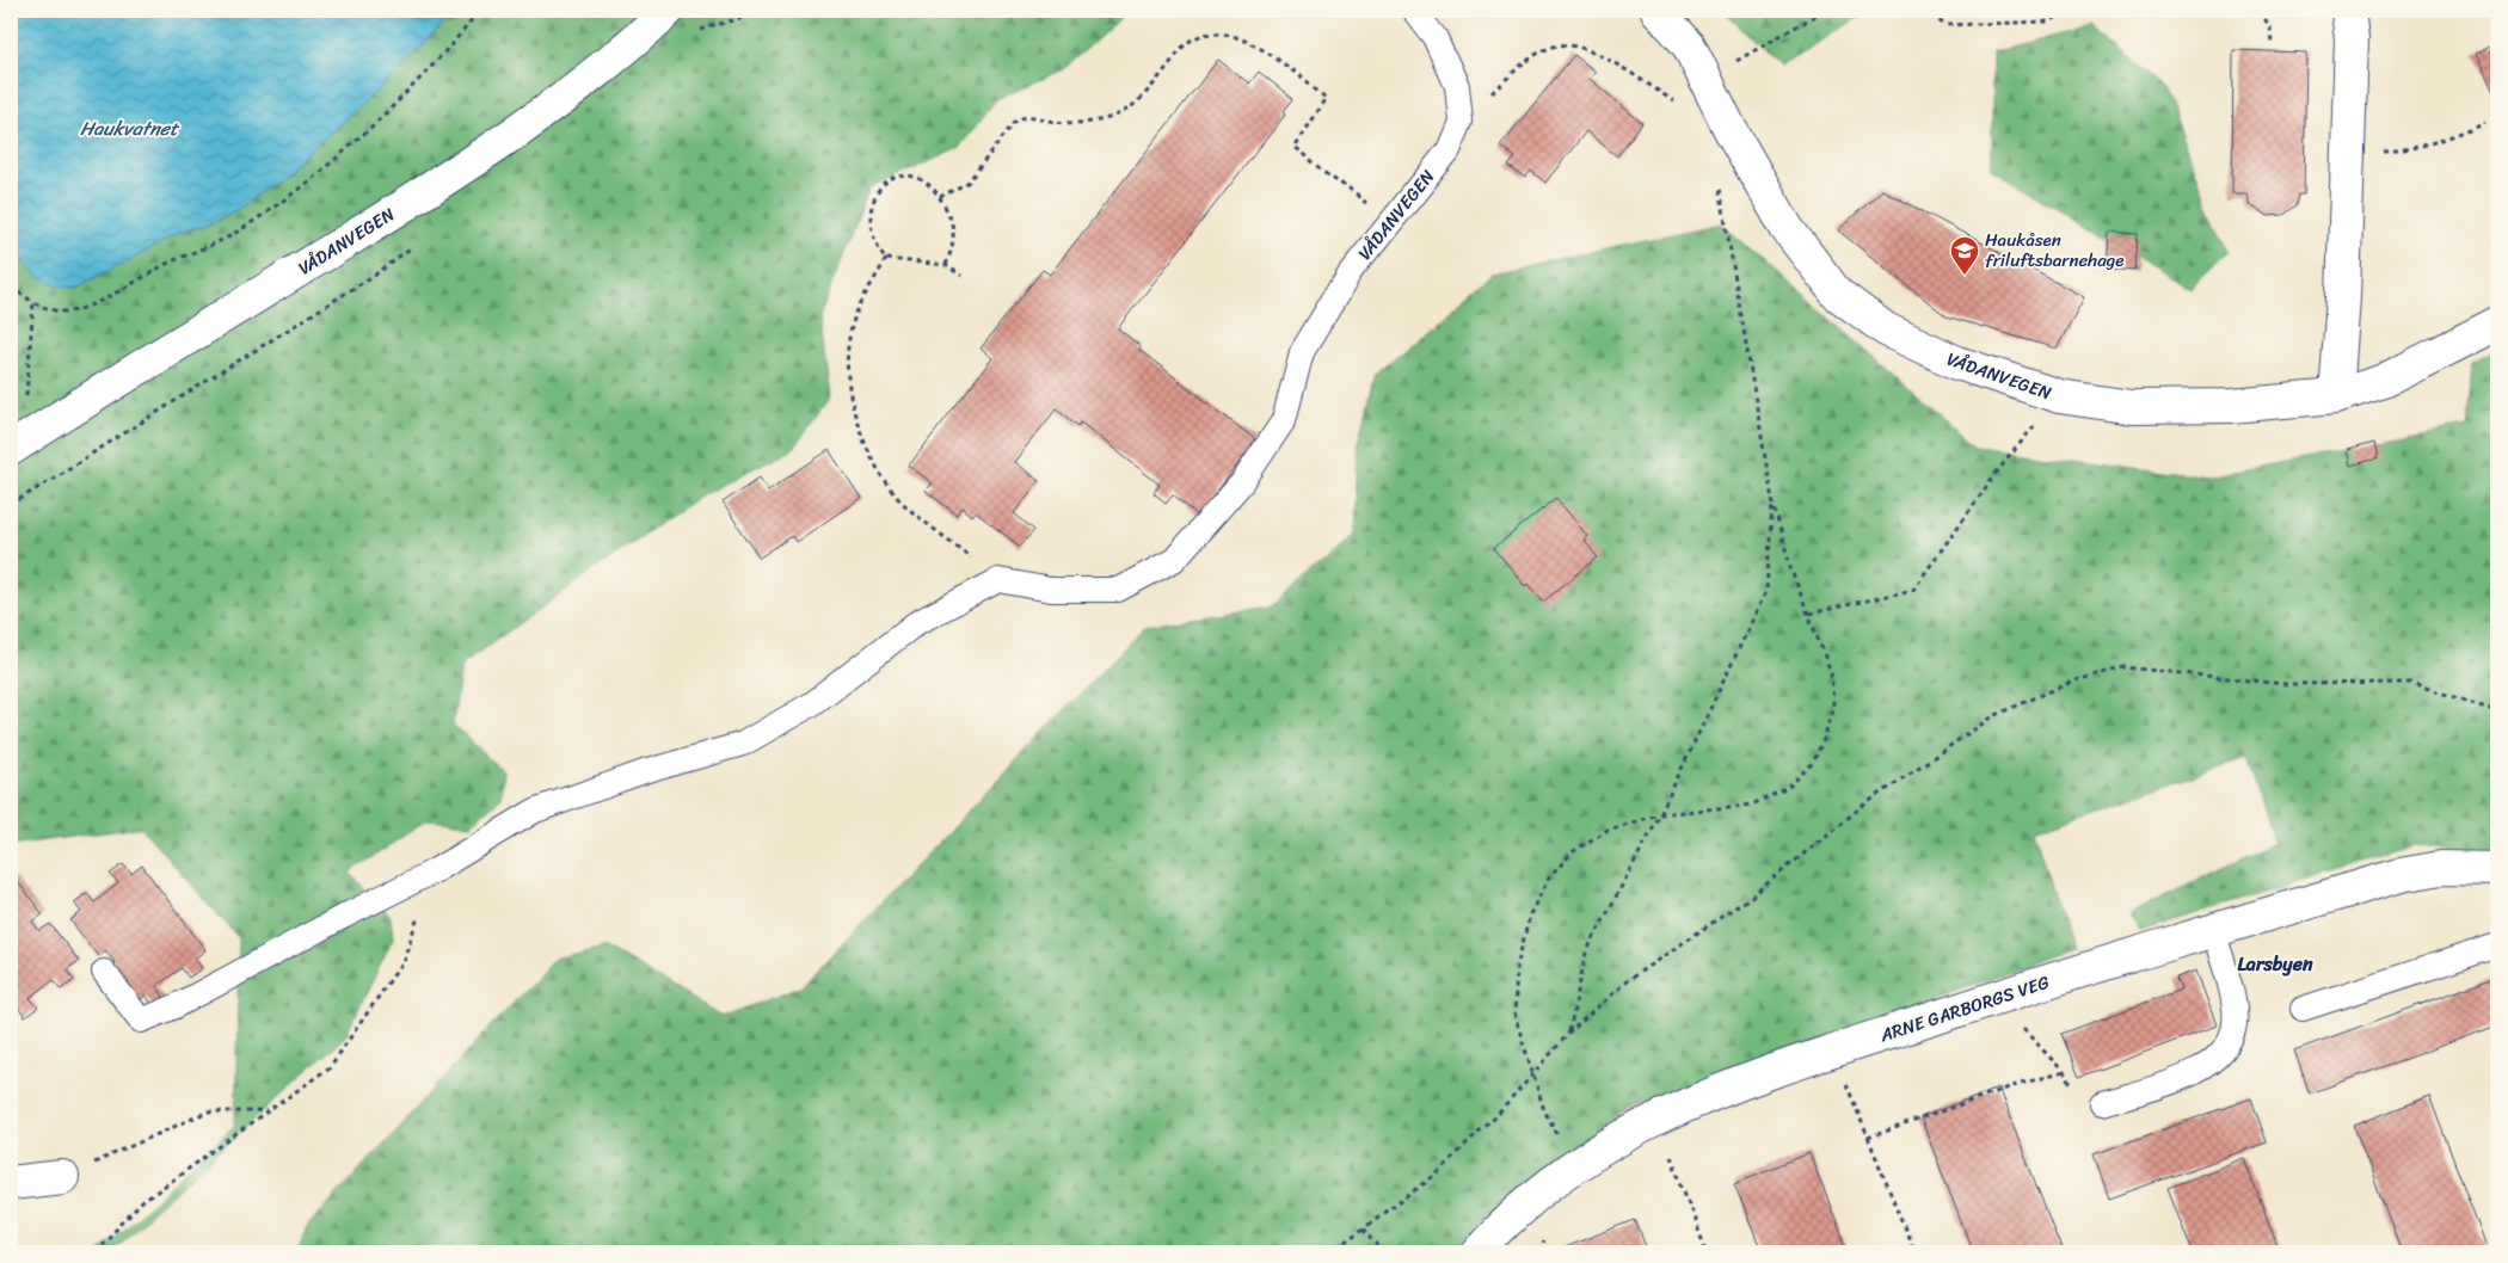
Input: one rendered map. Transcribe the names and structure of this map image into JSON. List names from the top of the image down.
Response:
{
  "streets": {
    "street": ["VÅDANVEGEN", "ARNE GARBORGS VEG"]
  },
  "districts": ["Larsbyen"],
  "water": ["Haukvatnet"],
  "places": {
    "school or university": ["Haukåsen friluftsbarnehage"]
  }
}
